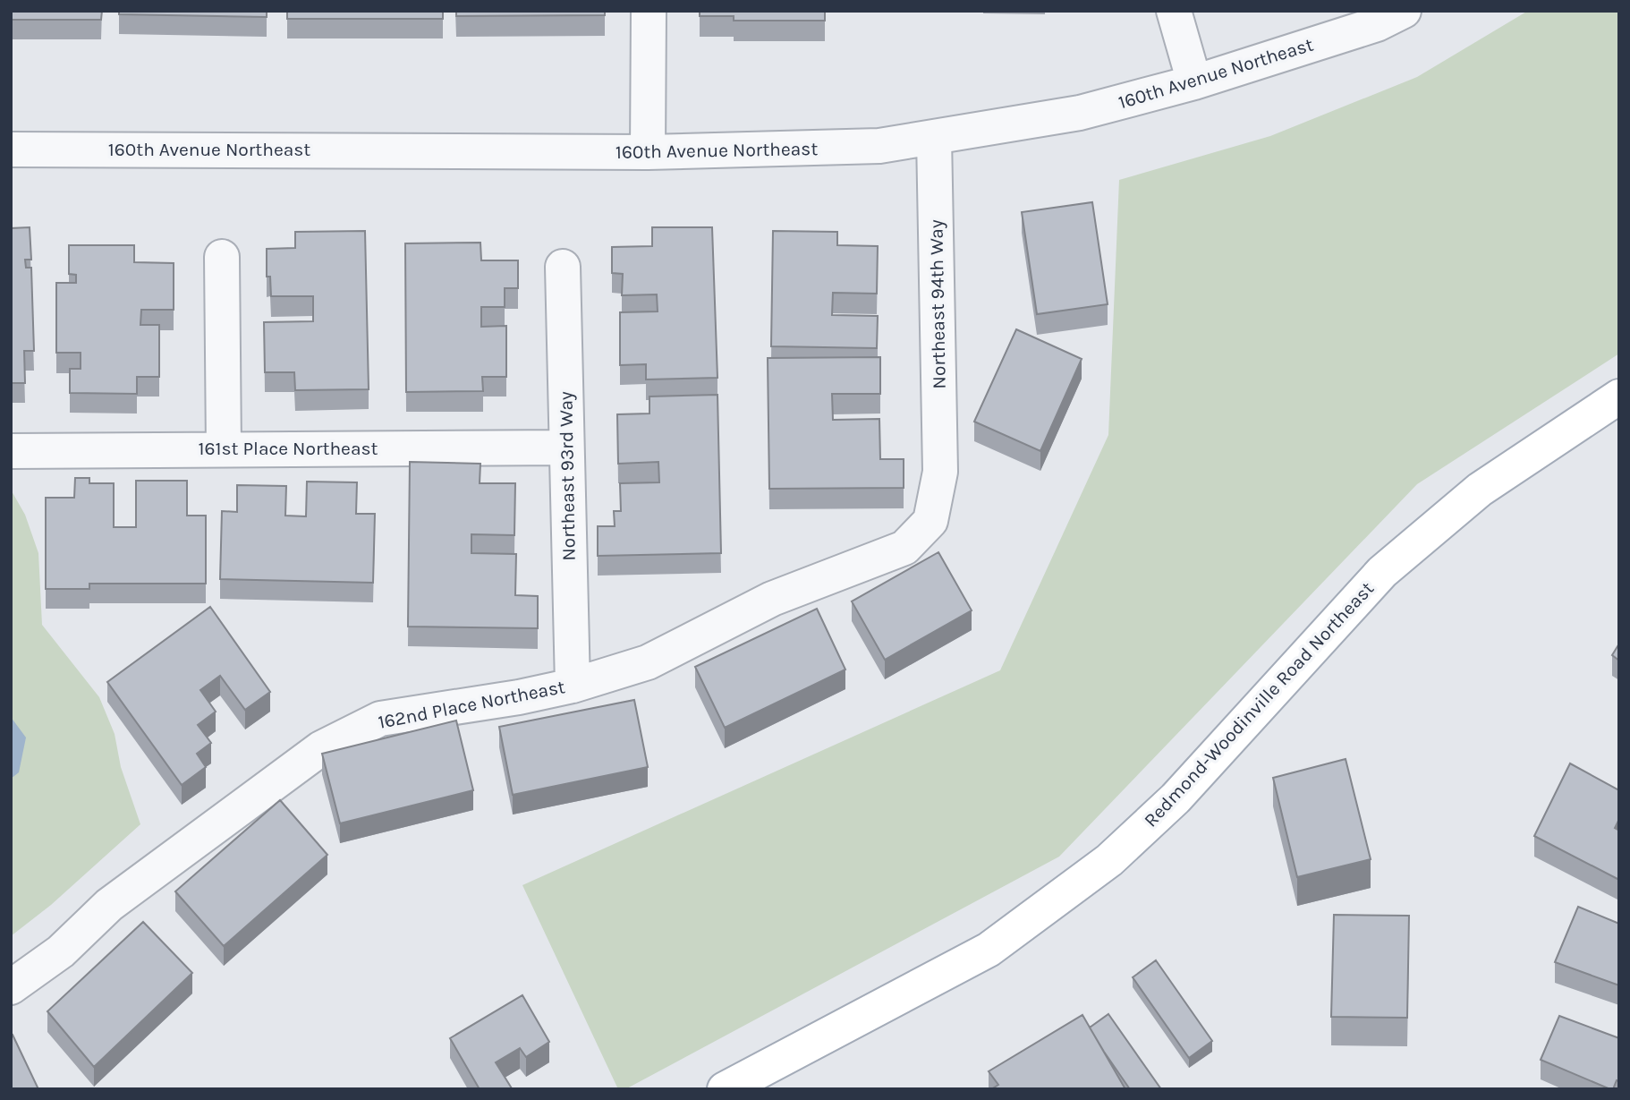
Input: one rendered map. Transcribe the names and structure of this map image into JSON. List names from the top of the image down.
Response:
{
  "streets": {
    "main road": ["Redmond-Woodinville Road Northeast"],
    "street": [
      "160th Avenue Northeast",
      "Northeast 94th Way",
      "161st Place Northeast",
      "Northeast 93rd Way",
      "162nd Place Northeast"
    ]
  },
  "crossings": [
    ["160th Avenue Northeast", "Northeast 94th Way"],
    ["Northeast 94th Way", "162nd Place Northeast"],
    ["161st Place Northeast", "Northeast 93rd Way"],
    ["Northeast 93rd Way", "162nd Place Northeast"]
  ]
}
